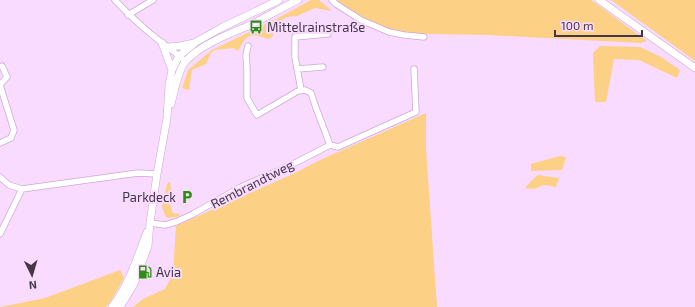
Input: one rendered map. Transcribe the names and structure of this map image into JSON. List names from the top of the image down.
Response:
{
  "streets": {
    "street": ["Rembrandtweg"]
  },
  "places": {
    "bus stop": ["Mittelrainstraße"],
    "parking": ["Parkdeck"],
    "fuel station": ["Avia"]
  },
  "scale_bar": "100 m",
  "north": "bottom"
}
